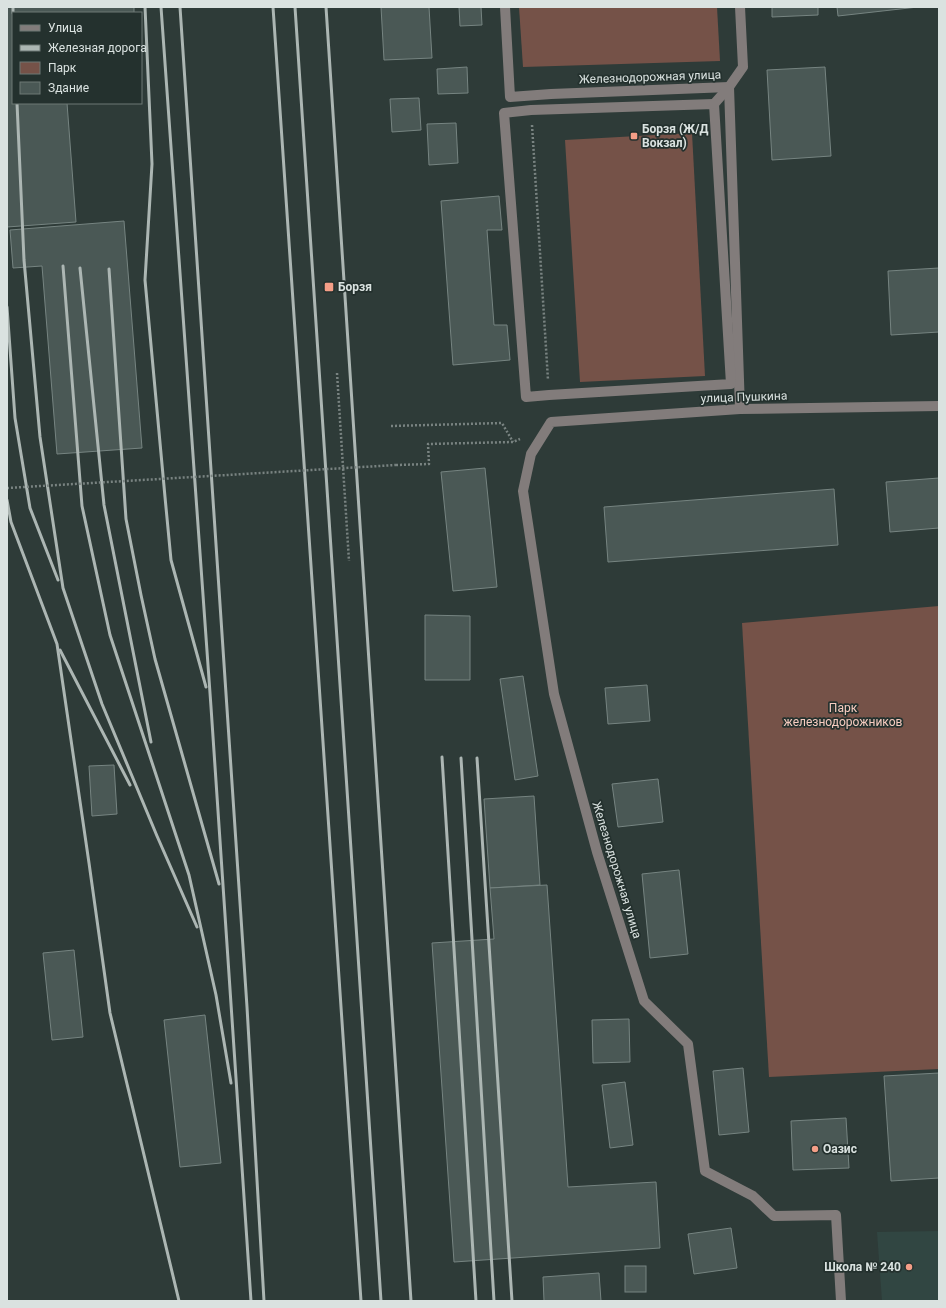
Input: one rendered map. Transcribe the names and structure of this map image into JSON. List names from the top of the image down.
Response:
{
  "streets": {
    "street": ["Железнодорожная улица", "улица Пушкина"]
  },
  "crossings": [
    ["Железнодорожная улица", "улица Пушкина"]
  ],
  "parks": ["Парк железнодорожников"],
  "places": {
    "transit": ["Борзя (Ж/Д Вокзал)", "Борзя"],
    "other": ["Оазис", "Школа № 240"]
  },
  "legend": [
    "Улица",
    "Железная дорога",
    "Парк",
    "Здание"
  ]
}
